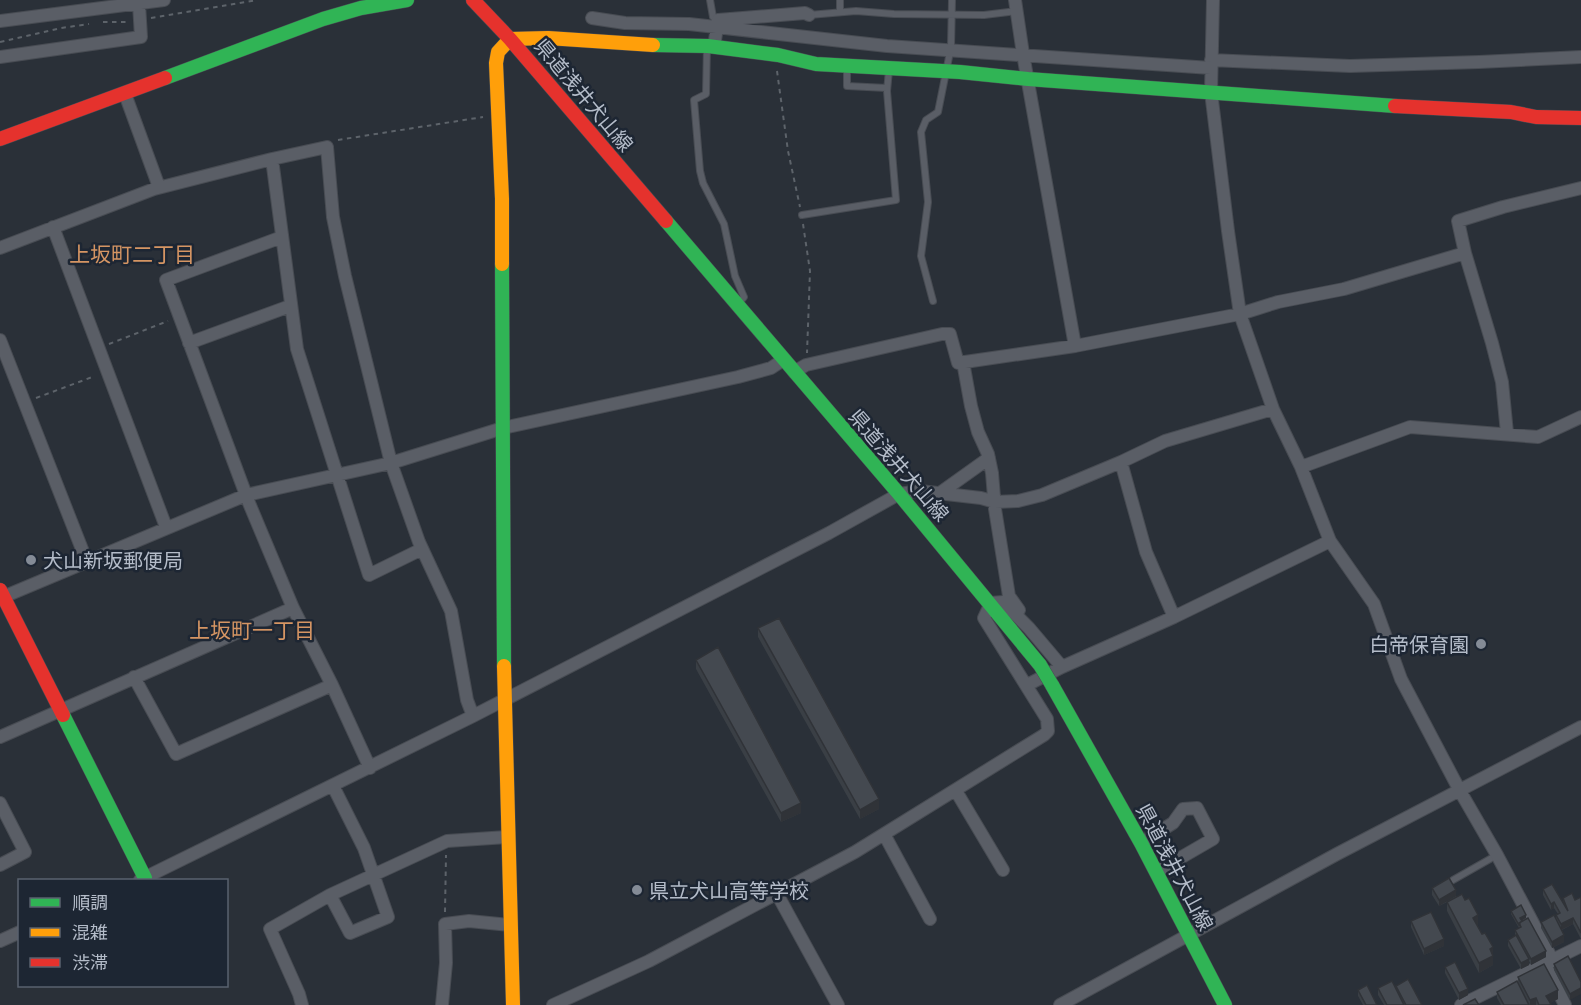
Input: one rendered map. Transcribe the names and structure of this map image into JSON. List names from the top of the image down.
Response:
{
  "streets": {
    "street": ["県道浅井犬山線"]
  },
  "districts": ["上坂町二丁目", "上坂町一丁目"],
  "places": ["犬山新坂郵便局", "白帝保育園", "県立犬山高等学校"],
  "legend": ["順調", "混雑", "渋滞"]
}
